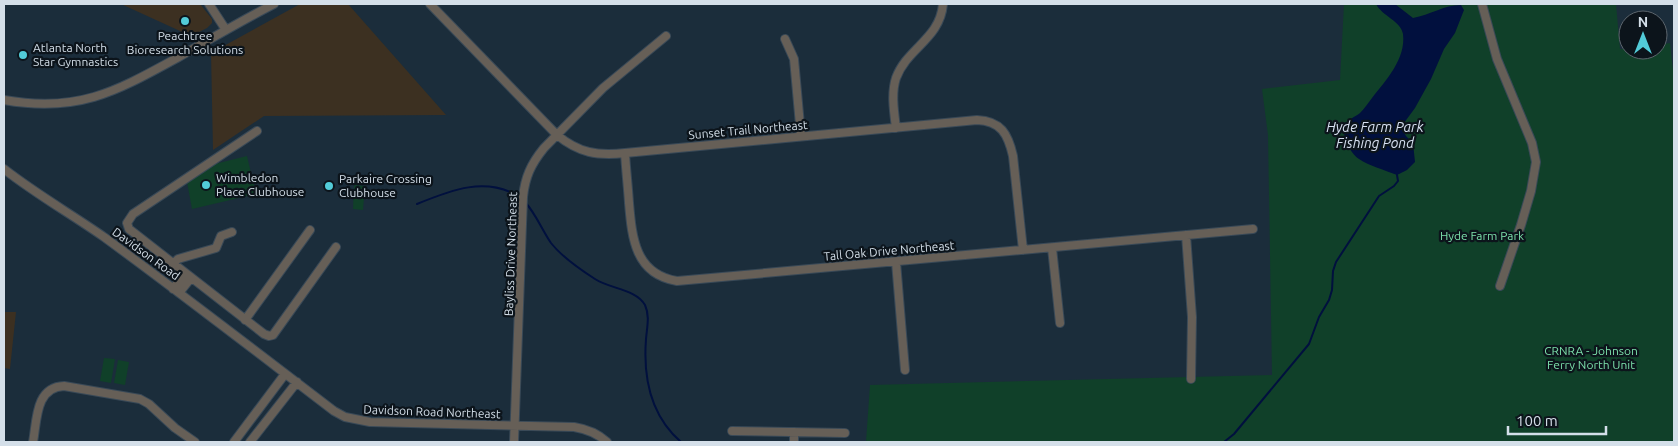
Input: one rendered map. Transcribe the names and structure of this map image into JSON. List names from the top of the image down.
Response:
{
  "streets": {
    "street": [
      "Sunset Trail Northeast",
      "Tall Oak Drive Northeast",
      "Davidson Road",
      "Bayliss Drive Northeast",
      "Davidson Road Northeast"
    ]
  },
  "crossings": [
    ["Sunset Trail Northeast", "Tall Oak Drive Northeast"],
    ["Sunset Trail Northeast", "Bayliss Drive Northeast"],
    ["Davidson Road", "Davidson Road Northeast"],
    ["Bayliss Drive Northeast", "Davidson Road Northeast"]
  ],
  "water": ["Hyde Farm Park Fishing Pond"],
  "parks": ["Hyde Farm Park", "CRNRA - Johnson Ferry North Unit"],
  "places": [
    "Peachtree Bioresearch Solutions",
    "Atlanta North Star Gymnastics",
    "Wimbledon Place Clubhouse",
    "Parkaire Crossing Clubhouse"
  ],
  "scale_bar": "100 m",
  "north": "top"
}
